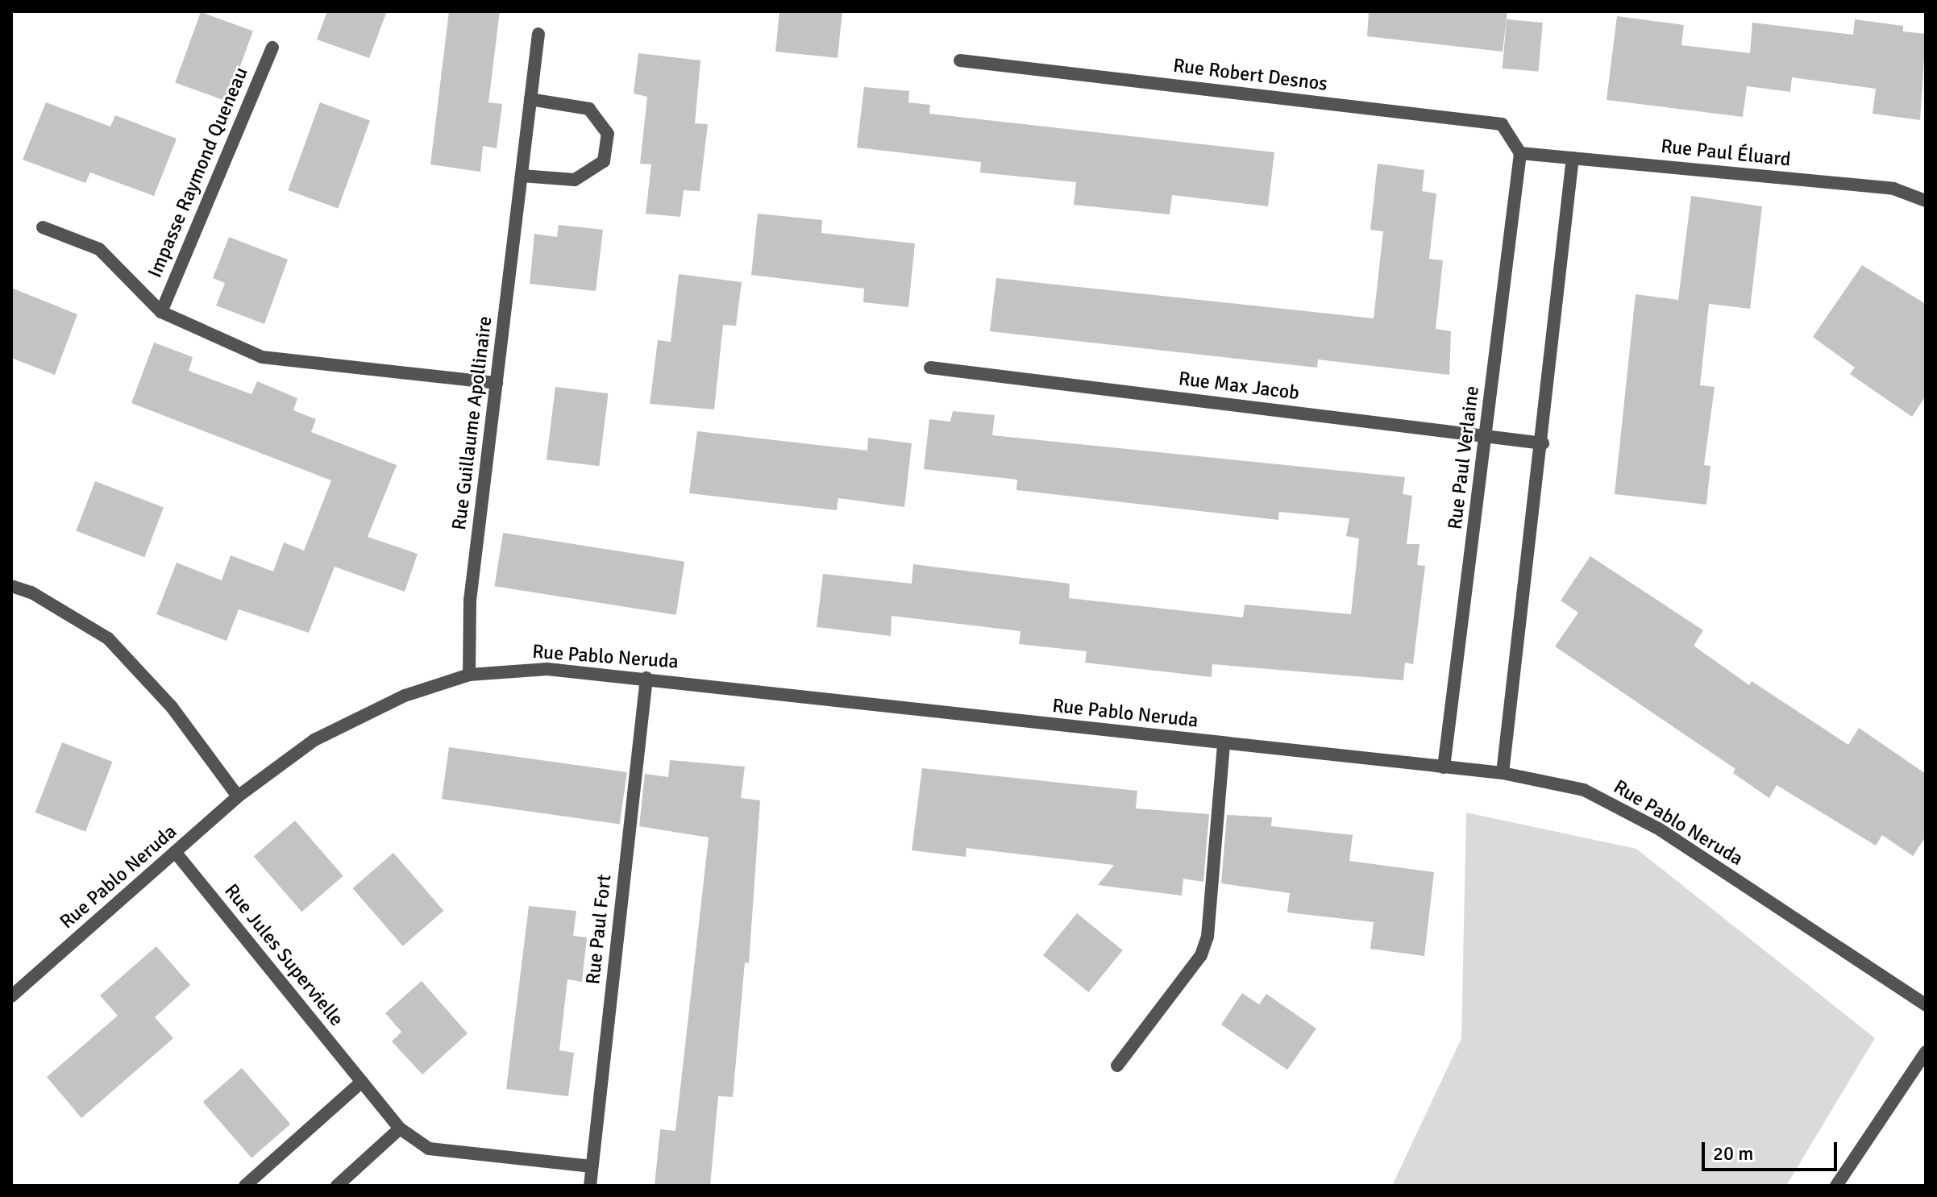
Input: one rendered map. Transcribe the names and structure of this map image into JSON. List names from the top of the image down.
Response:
{
  "streets": {
    "street": [
      "Rue Robert Desnos",
      "Rue Paul Éluard",
      "Impasse Raymond Queneau",
      "Rue Max Jacob",
      "Rue Guillaume Apollinaire",
      "Rue Paul Verlaine",
      "Rue Pablo Neruda",
      "Rue Paul Fort",
      "Rue Jules Supervielle"
    ]
  },
  "crossings": [
    ["Rue Robert Desnos", "Rue Paul Éluard"],
    ["Rue Robert Desnos", "Rue Paul Verlaine"],
    ["Rue Paul Éluard", "Rue Paul Verlaine"],
    ["Rue Max Jacob", "Rue Paul Verlaine"],
    ["Rue Guillaume Apollinaire", "Rue Pablo Neruda"],
    ["Rue Paul Verlaine", "Rue Pablo Neruda"],
    ["Rue Pablo Neruda", "Rue Paul Fort"],
    ["Rue Pablo Neruda", "Rue Jules Supervielle"],
    ["Rue Paul Fort", "Rue Jules Supervielle"]
  ],
  "scale_bar": "20 m"
}
